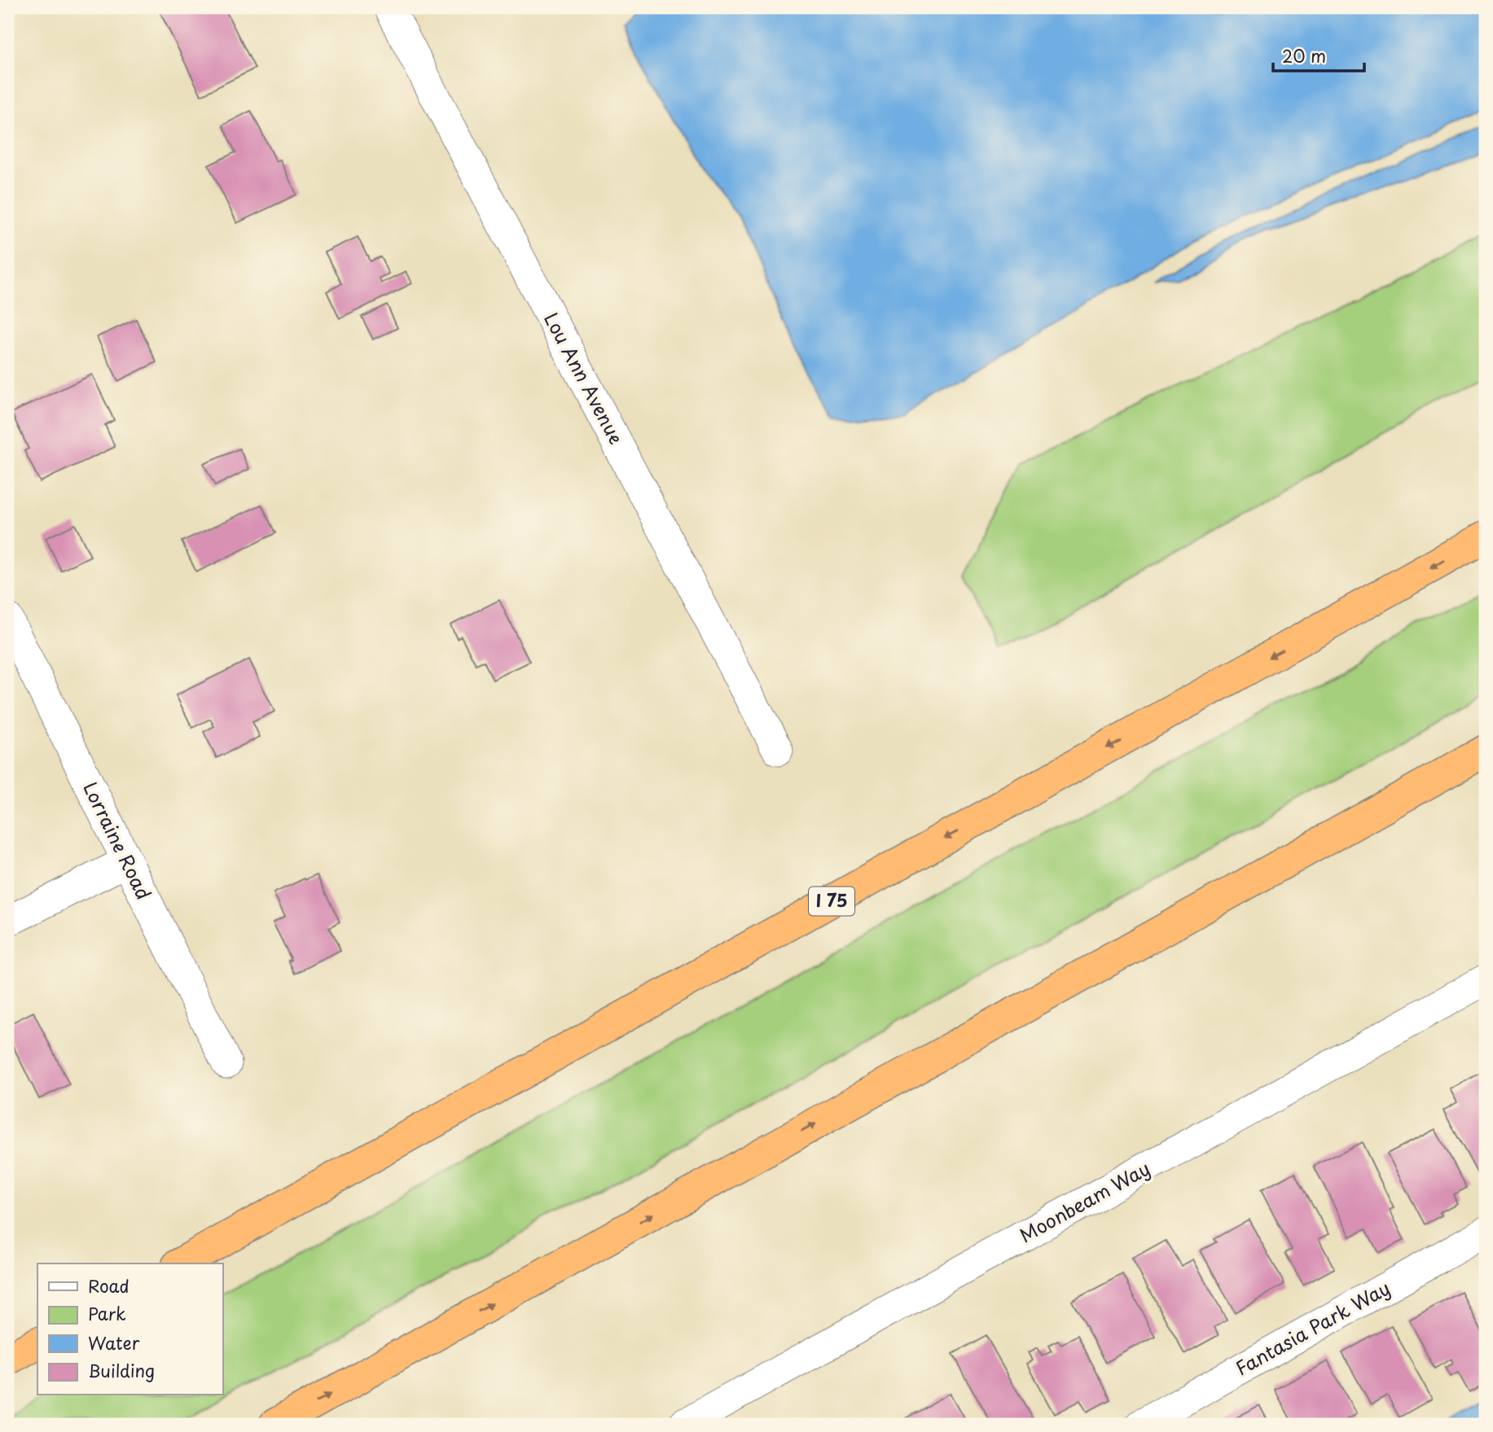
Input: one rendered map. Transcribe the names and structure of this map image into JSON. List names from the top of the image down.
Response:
{
  "streets": {
    "highway": ["I 75"],
    "street": [
      "Lou Ann Avenue",
      "Lorraine Road",
      "Moonbeam Way",
      "Fantasia Park Way"
    ]
  },
  "legend": [
    "Road",
    "Park",
    "Water",
    "Building"
  ],
  "scale_bar": "20 m"
}
